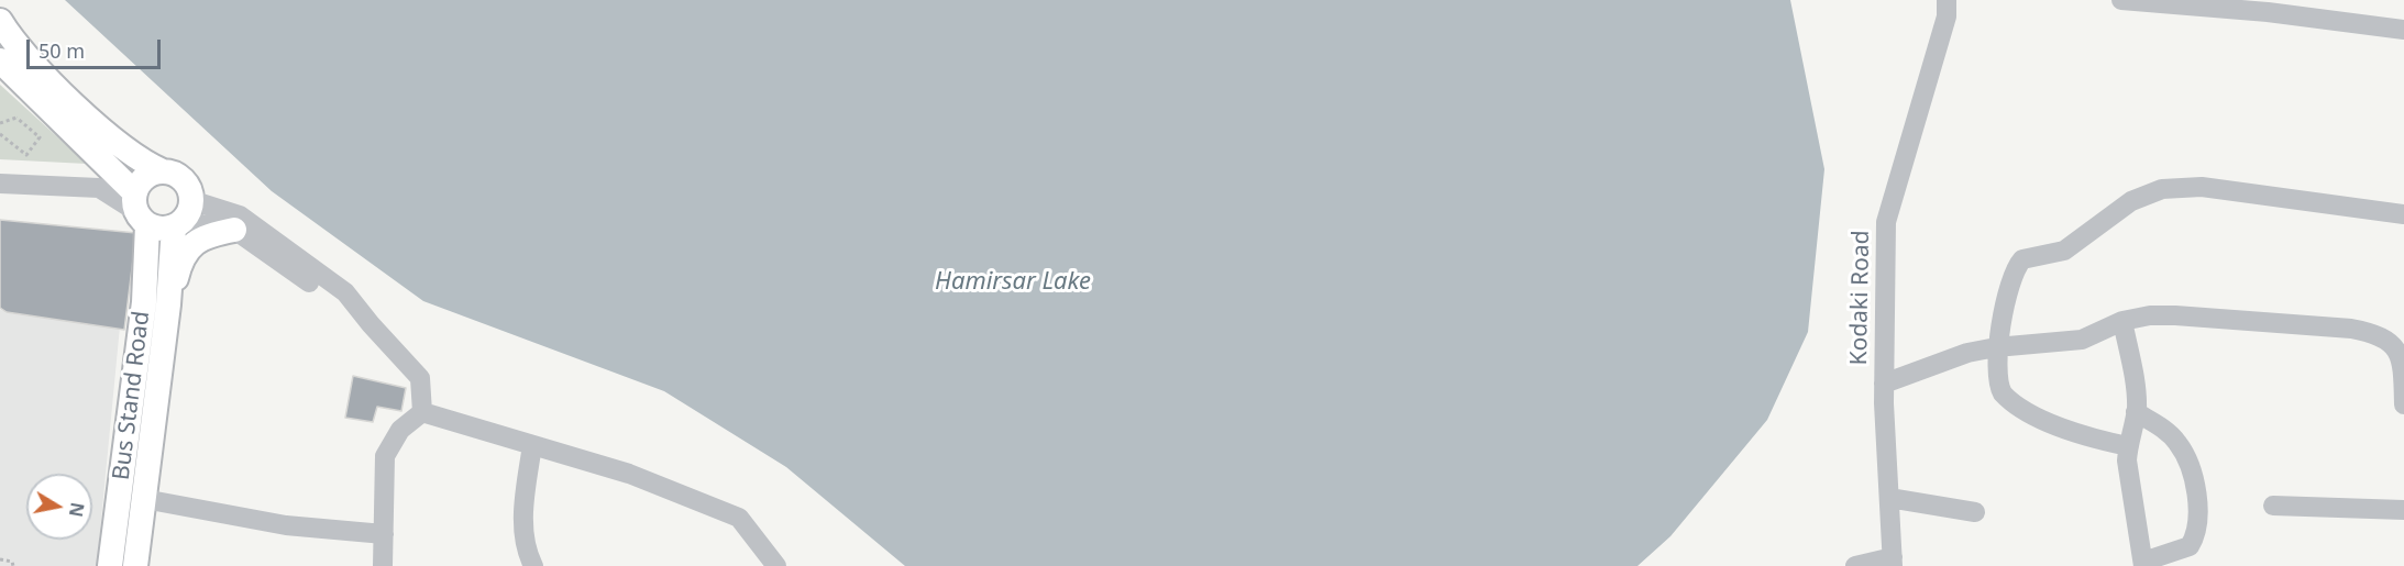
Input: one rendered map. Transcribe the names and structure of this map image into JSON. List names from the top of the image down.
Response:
{
  "streets": {
    "main road": ["Bus Stand Road"],
    "street": ["Kodaki Road"]
  },
  "water": ["Hamirsar Lake"],
  "scale_bar": "50 m",
  "north": "right"
}
